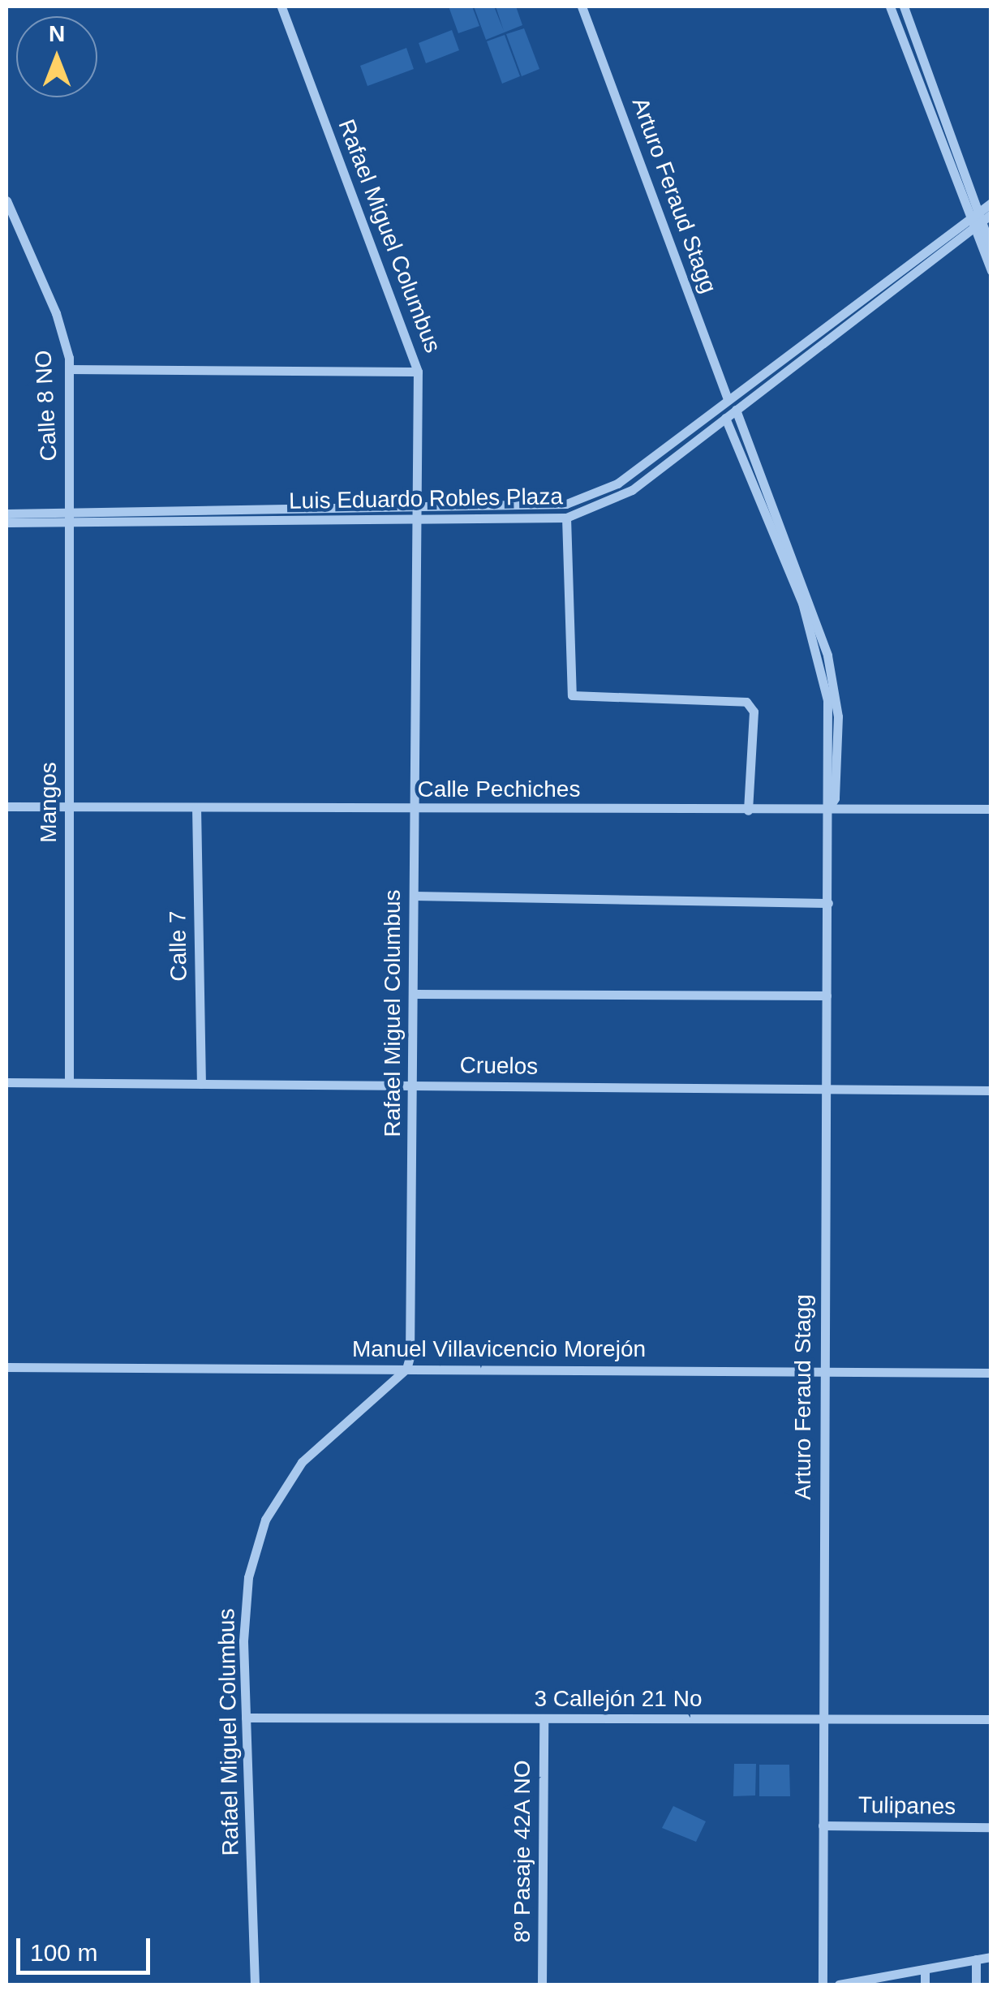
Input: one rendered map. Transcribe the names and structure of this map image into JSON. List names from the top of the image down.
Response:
{
  "streets": {
    "street": [
      "Arturo Feraud Stagg",
      "Rafael Miguel Columbus",
      "Calle 8 NO",
      "Luis Eduardo Robles Plaza",
      "Calle Pechiches",
      "Mangos",
      "Calle 7",
      "Cruelos",
      "Manuel Villavicencio Morejón",
      "3 Callejón 21 No",
      "Tulipanes",
      "8º Pasaje 42A NO"
    ]
  },
  "crossings": [
    ["Arturo Feraud Stagg", "Luis Eduardo Robles Plaza"],
    ["Arturo Feraud Stagg", "Calle Pechiches"],
    ["Arturo Feraud Stagg", "Cruelos"],
    ["Arturo Feraud Stagg", "Manuel Villavicencio Morejón"],
    ["Arturo Feraud Stagg", "3 Callejón 21 No"],
    ["Arturo Feraud Stagg", "Tulipanes"],
    ["Rafael Miguel Columbus", "Luis Eduardo Robles Plaza"],
    ["Rafael Miguel Columbus", "Calle Pechiches"],
    ["Rafael Miguel Columbus", "Cruelos"],
    ["Rafael Miguel Columbus", "Manuel Villavicencio Morejón"],
    ["Rafael Miguel Columbus", "3 Callejón 21 No"],
    ["Calle 8 NO", "Luis Eduardo Robles Plaza"],
    ["Calle 8 NO", "Mangos"],
    ["Luis Eduardo Robles Plaza", "Mangos"],
    ["Calle Pechiches", "Mangos"],
    ["Calle Pechiches", "Calle 7"],
    ["Mangos", "Cruelos"],
    ["Calle 7", "Cruelos"],
    ["3 Callejón 21 No", "8º Pasaje 42A NO"]
  ],
  "scale_bar": "100 m",
  "north": "top"
}
